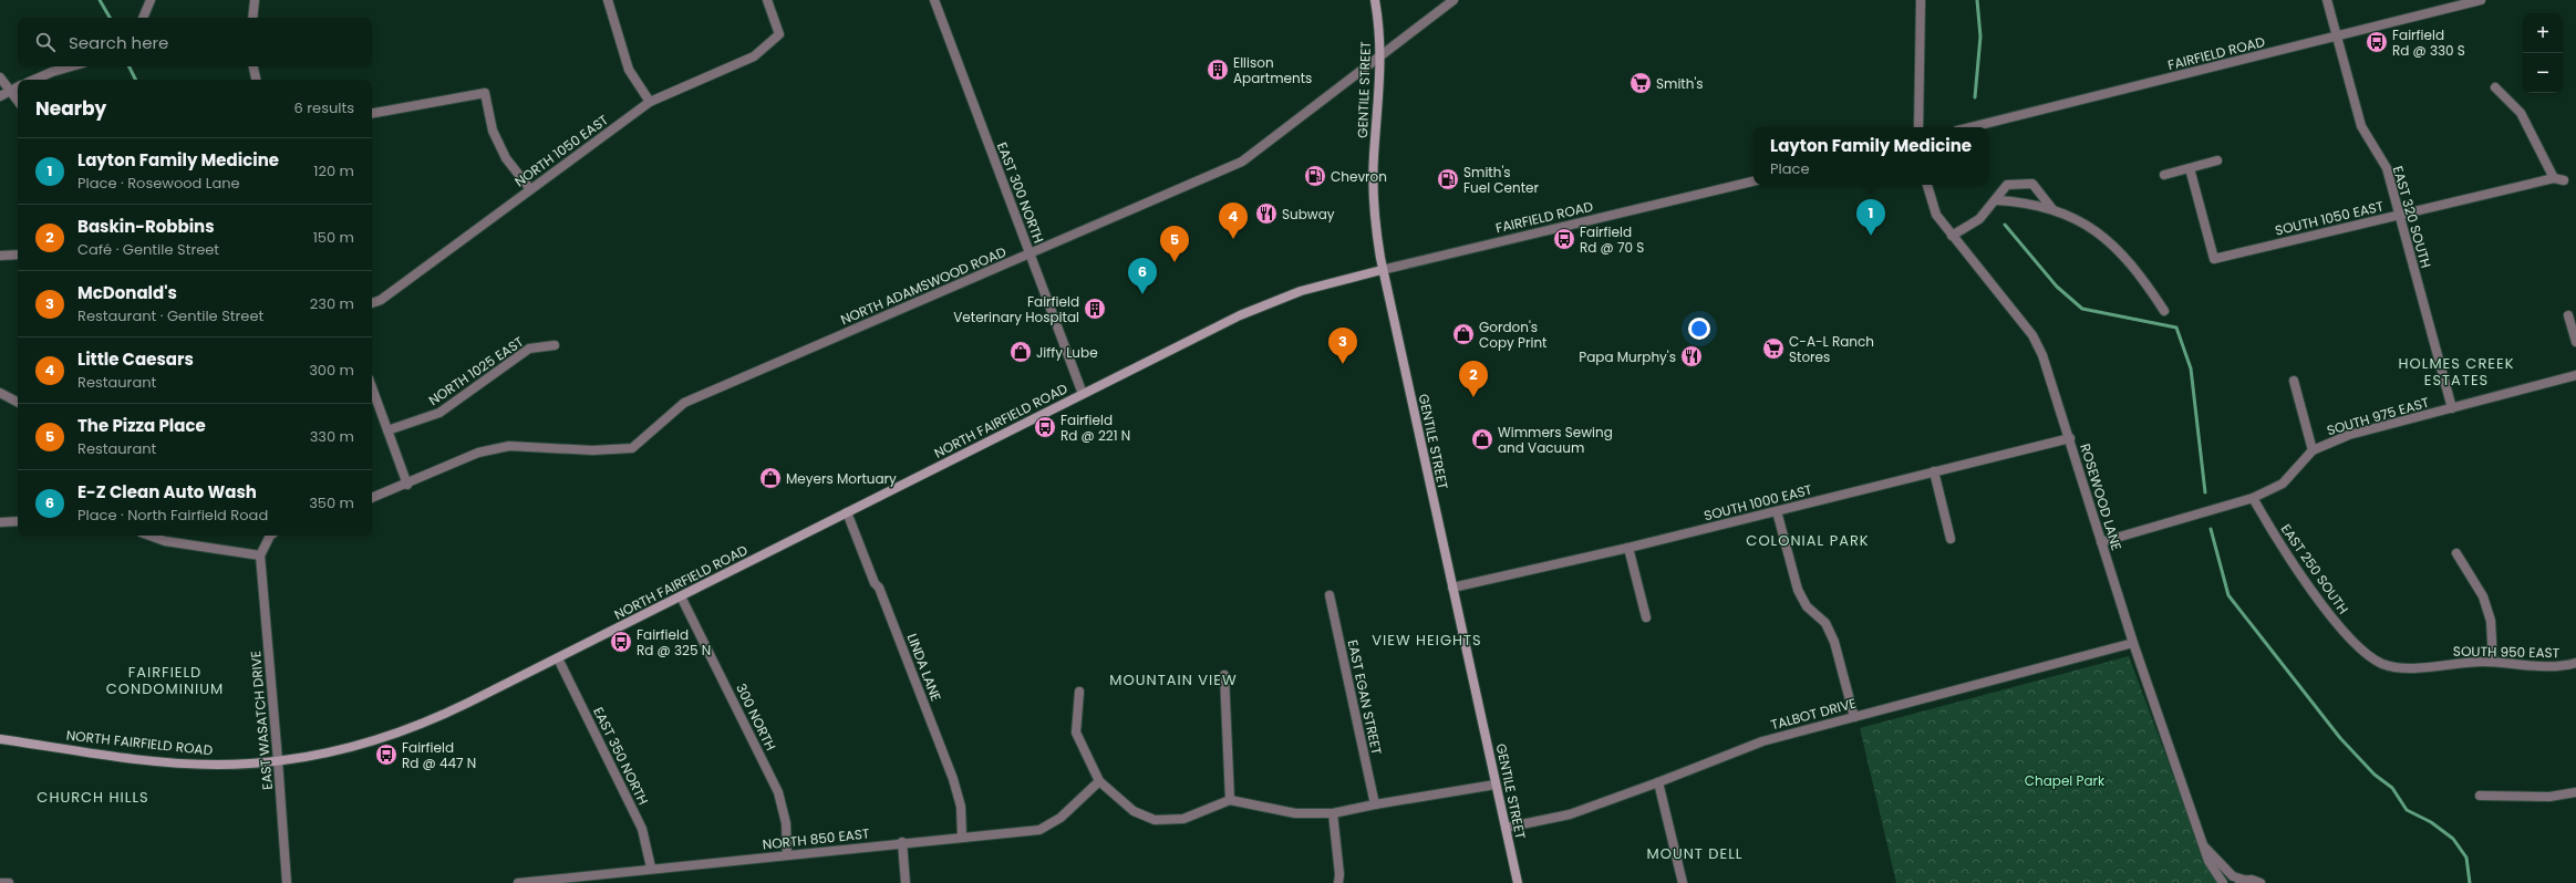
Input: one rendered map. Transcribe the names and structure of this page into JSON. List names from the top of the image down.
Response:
{
  "streets": {
    "main road": ["FAIRFIELD ROAD", "GENTILE STREET", "NORTH FAIRFIELD ROAD"],
    "street": [
      "NORTH 1050 EAST",
      "EAST 300 NORTH",
      "EAST 320 SOUTH",
      "SOUTH 1050 EAST",
      "NORTH ADAMSWOOD ROAD",
      "NORTH 1025 EAST",
      "SOUTH 975 EAST",
      "ROSEWOOD LANE",
      "SOUTH 1000 EAST",
      "EAST 250 SOUTH",
      "SOUTH 950 EAST",
      "LINDA LANE",
      "EAST EGAN STREET",
      "TALBOT DRIVE",
      "300 NORTH",
      "EAST WASATCH DRIVE",
      "EAST 350 NORTH",
      "NORTH 850 EAST"
    ]
  },
  "crossings": [
    ["FAIRFIELD ROAD", "GENTILE STREET"],
    ["FAIRFIELD ROAD", "EAST 320 SOUTH"],
    ["FAIRFIELD ROAD", "NORTH FAIRFIELD ROAD"],
    ["GENTILE STREET", "NORTH ADAMSWOOD ROAD"],
    ["GENTILE STREET", "SOUTH 1000 EAST"],
    ["GENTILE STREET", "TALBOT DRIVE"],
    ["EAST 300 NORTH", "NORTH ADAMSWOOD ROAD"],
    ["EAST 300 NORTH", "NORTH FAIRFIELD ROAD"],
    ["EAST 320 SOUTH", "SOUTH 1050 EAST"],
    ["EAST 320 SOUTH", "SOUTH 975 EAST"],
    ["SOUTH 975 EAST", "ROSEWOOD LANE"],
    ["SOUTH 975 EAST", "EAST 250 SOUTH"],
    ["NORTH FAIRFIELD ROAD", "LINDA LANE"],
    ["NORTH FAIRFIELD ROAD", "300 NORTH"],
    ["NORTH FAIRFIELD ROAD", "EAST WASATCH DRIVE"],
    ["NORTH FAIRFIELD ROAD", "EAST 350 NORTH"],
    ["ROSEWOOD LANE", "SOUTH 1000 EAST"],
    ["ROSEWOOD LANE", "TALBOT DRIVE"],
    ["EAST 250 SOUTH", "SOUTH 950 EAST"],
    ["LINDA LANE", "NORTH 850 EAST"],
    ["300 NORTH", "NORTH 850 EAST"],
    ["EAST 350 NORTH", "NORTH 850 EAST"]
  ],
  "districts": [
    "HOLMES CREEK ESTATES",
    "COLONIAL PARK",
    "VIEW HEIGHTS",
    "FAIRFIELD CONDOMINIUM",
    "MOUNTAIN VIEW",
    "CHURCH HILLS",
    "MOUNT DELL"
  ],
  "parks": ["Chapel Park"],
  "places": {
    "bus stop": [
      "Fairfield Rd @ 330 S",
      "Fairfield Rd @ 70 S",
      "Fairfield Rd @ 221 N",
      "Fairfield Rd @ 325 N",
      "Fairfield Rd @ 447 N"
    ],
    "building": ["Ellison Apartments", "Fairfield Veterinary Hospital"],
    "supermarket": ["Smith's", "C-A-L Ranch Stores"],
    "fuel station": ["Chevron", "Smith's Fuel Center"],
    "restaurant": ["Subway", "Papa Murphy's"],
    "shop": [
      "Gordon's Copy Print",
      "Jiffy Lube",
      "Wimmers Sewing and Vacuum",
      "Meyers Mortuary"
    ]
  },
  "page": {
    "map_buttons": ["+", "−"],
    "search": "Search here",
    "heading": ["Nearby", "6 results"],
    "popup": ["Layton Family Medicine", "Place"],
    "list": [
      {
        "mark": "1",
        "name": "Layton Family Medicine",
        "note": "Place · Rosewood Lane",
        "value": "120 m"
      },
      {
        "mark": "2",
        "name": "Baskin-Robbins",
        "note": "Café · Gentile Street",
        "value": "150 m"
      },
      {
        "mark": "3",
        "name": "McDonald's",
        "note": "Restaurant · Gentile Street",
        "value": "230 m"
      },
      {
        "mark": "4",
        "name": "Little Caesars",
        "note": "Restaurant",
        "value": "300 m"
      },
      {
        "mark": "5",
        "name": "The Pizza Place",
        "note": "Restaurant",
        "value": "330 m"
      },
      {
        "mark": "6",
        "name": "E-Z Clean Auto Wash",
        "note": "Place · North Fairfield Road",
        "value": "350 m"
      }
    ],
    "pins": [
      "1",
      "4",
      "5",
      "6",
      "3",
      "2"
    ]
  }
}
